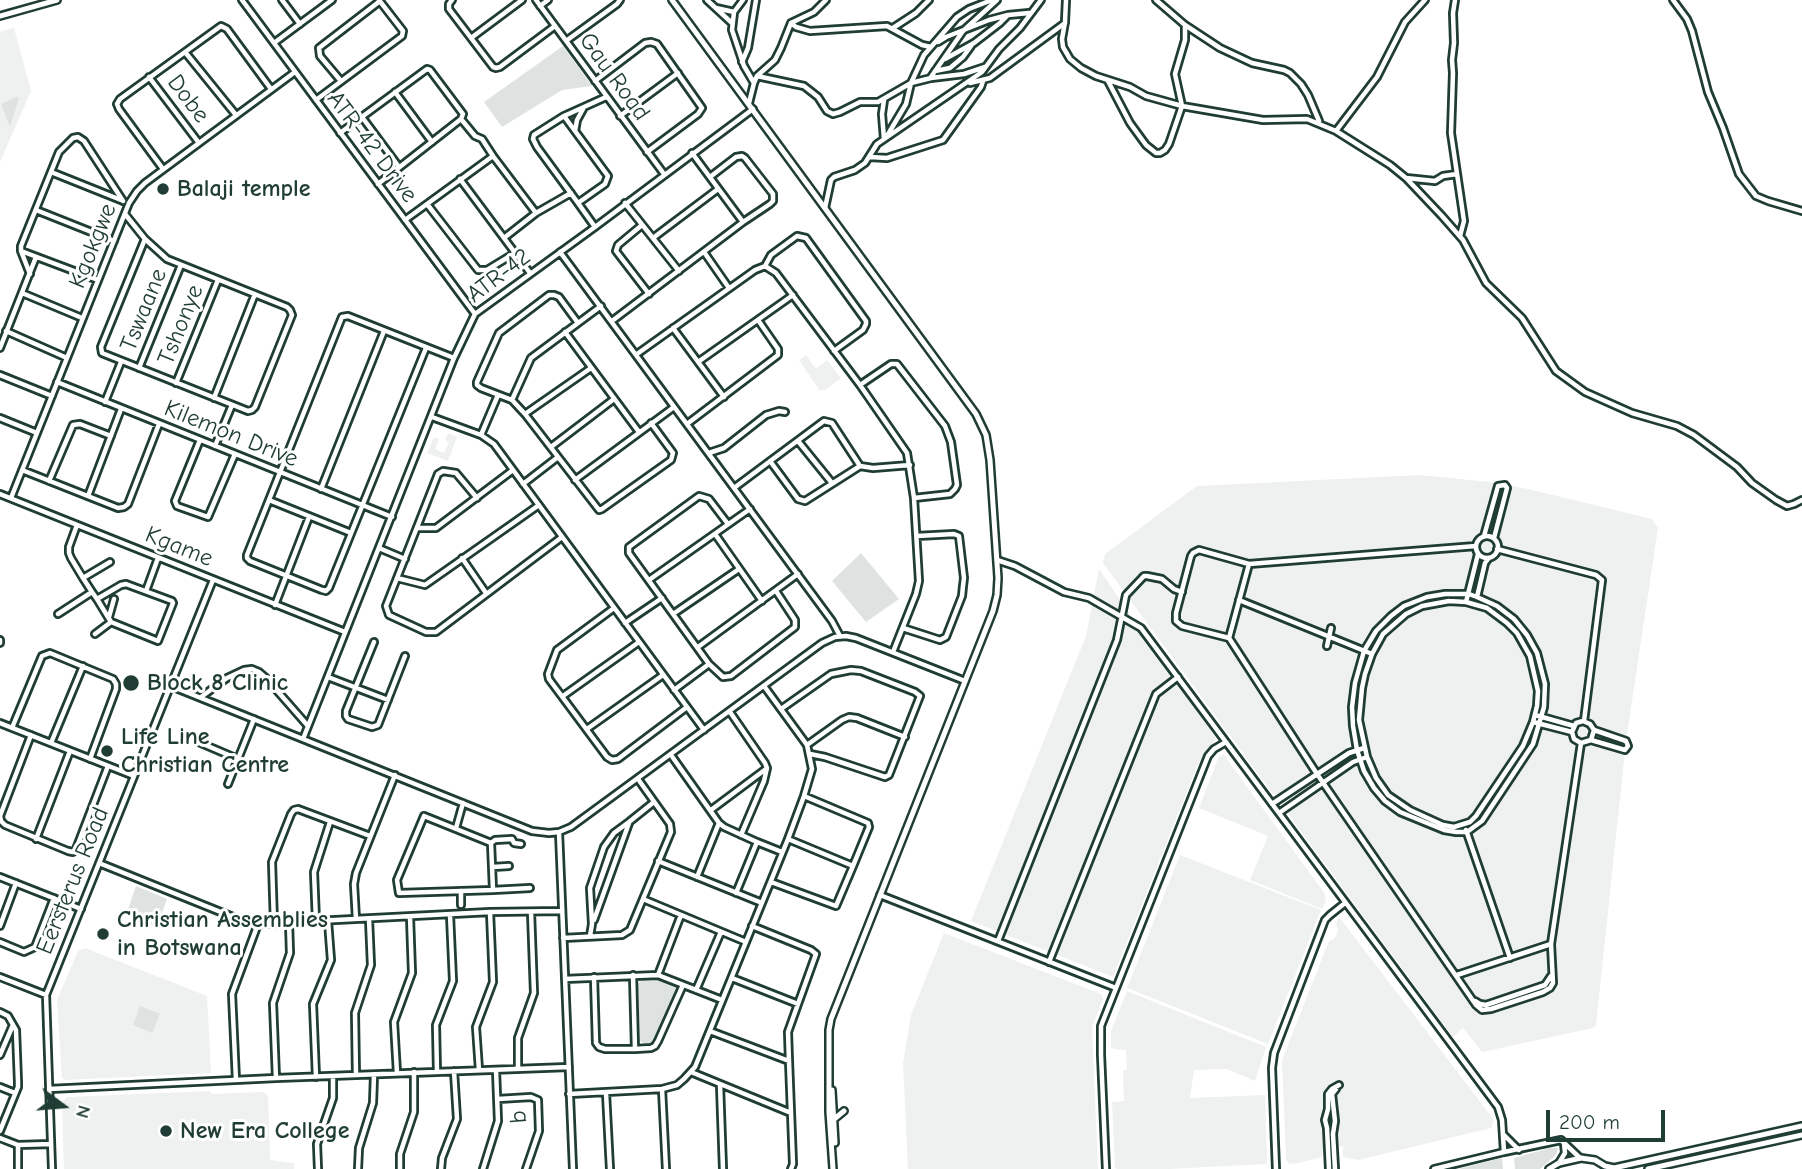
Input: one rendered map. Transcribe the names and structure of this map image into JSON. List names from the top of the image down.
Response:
{
  "streets": {
    "street": [
      "Gau Road",
      "Dobe",
      "ATR-42 Drive",
      "Kgokgwe",
      "ATR-42",
      "Tswaane",
      "Tshonye",
      "Kilemon Drive",
      "Kgame",
      "Eersterus Road",
      "b"
    ]
  },
  "crossings": [
    ["Gau Road", "ATR-42"],
    ["Dobe", "Kgokgwe"],
    ["ATR-42 Drive", "Kgokgwe"],
    ["ATR-42 Drive", "ATR-42"],
    ["Kgokgwe", "Kilemon Drive"],
    ["Kgokgwe", "Kgame"],
    ["ATR-42", "Kilemon Drive"],
    ["ATR-42", "Kgame"],
    ["Kgame", "Eersterus Road"]
  ],
  "places": [
    "Balaji temple",
    "Block 8 Clinic",
    "Life Line Christian Centre",
    "Christian Assemblies in Botswana",
    "New Era College"
  ],
  "scale_bar": "200 m",
  "north": "right"
}
